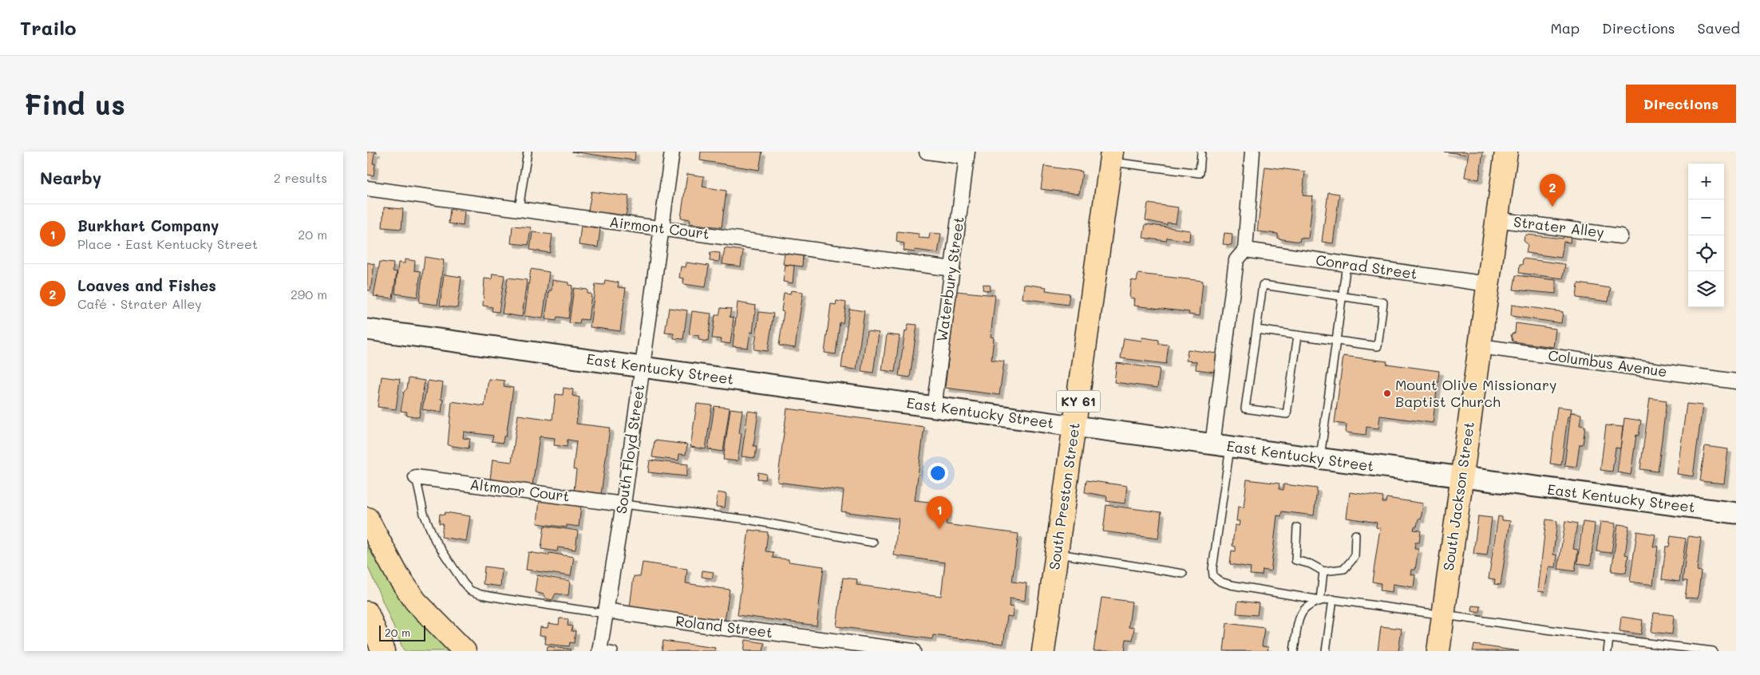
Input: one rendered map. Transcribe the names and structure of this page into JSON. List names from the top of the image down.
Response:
{
  "streets": {
    "main road": ["KY 61", "South Preston Street", "South Jackson Street"],
    "street": [
      "Strater Alley",
      "Airmont Court",
      "Conrad Street",
      "Waterbury Street",
      "Columbus Avenue",
      "East Kentucky Street",
      "South Floyd Street",
      "Altmoor Court",
      "Roland Street"
    ]
  },
  "crossings": [
    ["Strater Alley", "South Jackson Street"],
    ["Airmont Court", "Waterbury Street"],
    ["Airmont Court", "South Floyd Street"],
    ["Conrad Street", "South Jackson Street"],
    ["Waterbury Street", "East Kentucky Street"],
    ["Columbus Avenue", "South Jackson Street"],
    ["East Kentucky Street", "South Floyd Street"],
    ["East Kentucky Street", "South Preston Street"],
    ["East Kentucky Street", "South Jackson Street"],
    ["South Floyd Street", "Altmoor Court"],
    ["South Floyd Street", "Roland Street"]
  ],
  "places": ["Mount Olive Missionary Baptist Church"],
  "scale_bar": "20 m",
  "page": {
    "header": "Trailo",
    "nav": ["Map", "Directions", "Saved"],
    "buttons": "Directions",
    "title": "Find us",
    "heading": ["Nearby", "2 results"],
    "map_buttons": ["+", "−"],
    "pins": ["2", "1"],
    "list": [
      {
        "mark": "1",
        "name": "Burkhart Company",
        "note": "Place · East Kentucky Street",
        "value": "20 m"
      },
      {
        "mark": "2",
        "name": "Loaves and Fishes",
        "note": "Café · Strater Alley",
        "value": "290 m"
      }
    ],
    "scale": "20 m"
  }
}
